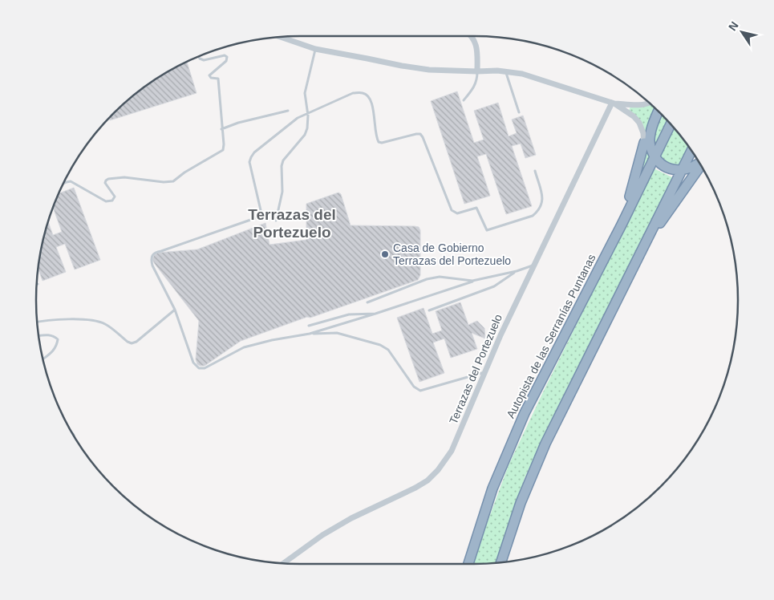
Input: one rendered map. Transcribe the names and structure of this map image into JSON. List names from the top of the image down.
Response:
{
  "streets": {
    "highway": ["Autopista de las Serranías Puntanas"],
    "street": ["Terrazas del Portezuelo"]
  },
  "districts": ["Terrazas del Portezuelo"],
  "places": ["Casa de Gobierno Terrazas del Portezuelo"],
  "north": "top left"
}
